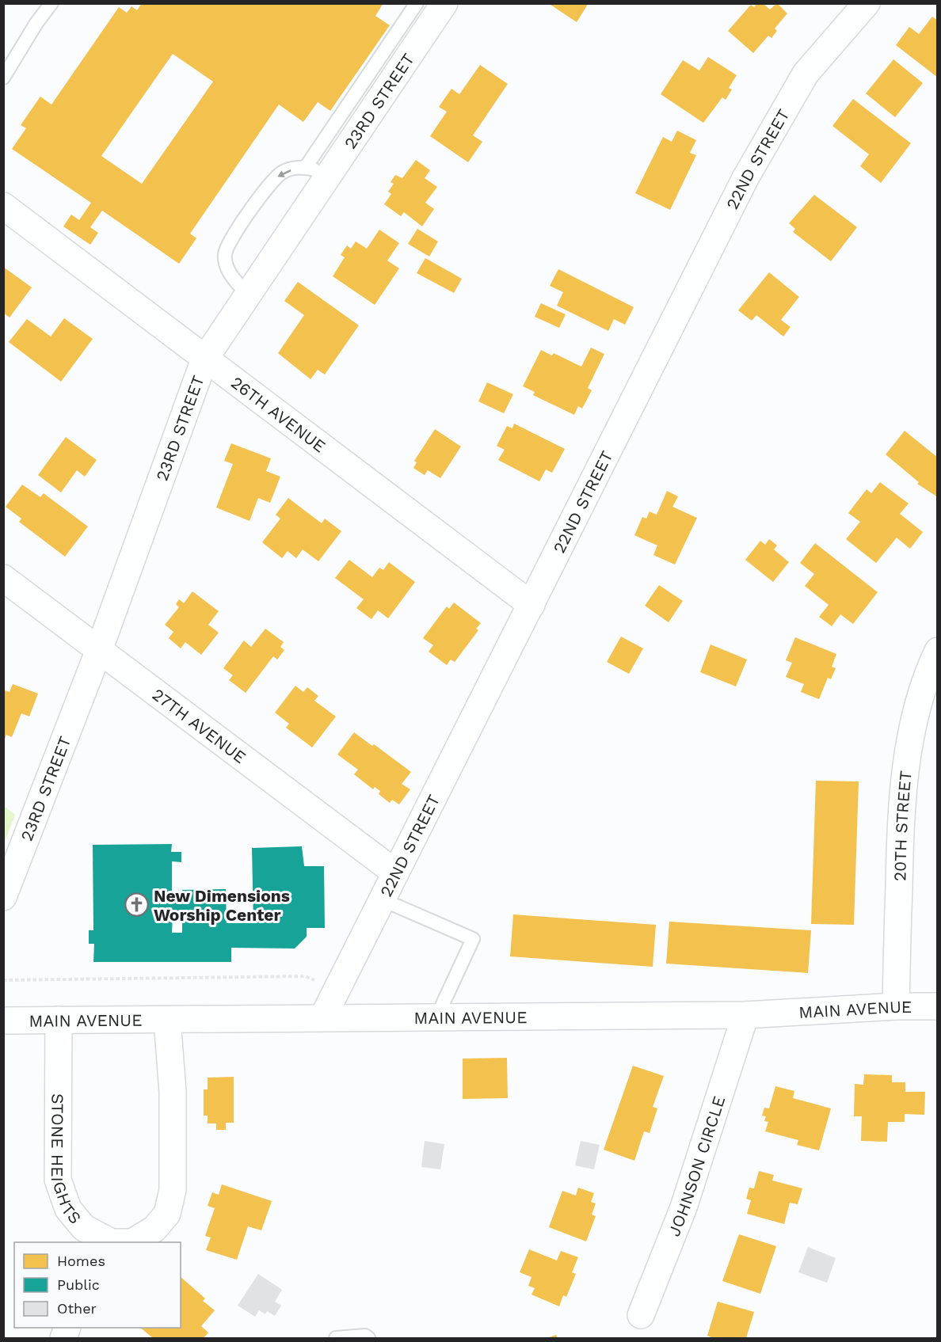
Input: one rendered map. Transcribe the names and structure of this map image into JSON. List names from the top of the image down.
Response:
{
  "streets": {
    "street": [
      "23RD STREET",
      "22ND STREET",
      "26TH AVENUE",
      "27TH AVENUE",
      "20TH STREET",
      "MAIN AVENUE",
      "STONE HEIGHTS",
      "JOHNSON CIRCLE"
    ]
  },
  "crossings": [
    ["23RD STREET", "26TH AVENUE"],
    ["23RD STREET", "27TH AVENUE"],
    ["22ND STREET", "26TH AVENUE"],
    ["22ND STREET", "27TH AVENUE"],
    ["22ND STREET", "MAIN AVENUE"],
    ["20TH STREET", "MAIN AVENUE"],
    ["MAIN AVENUE", "STONE HEIGHTS"],
    ["MAIN AVENUE", "JOHNSON CIRCLE"]
  ],
  "places": {
    "church": ["New Dimensions Worship Center"]
  },
  "legend": ["Homes", "Public", "Other"]
}
